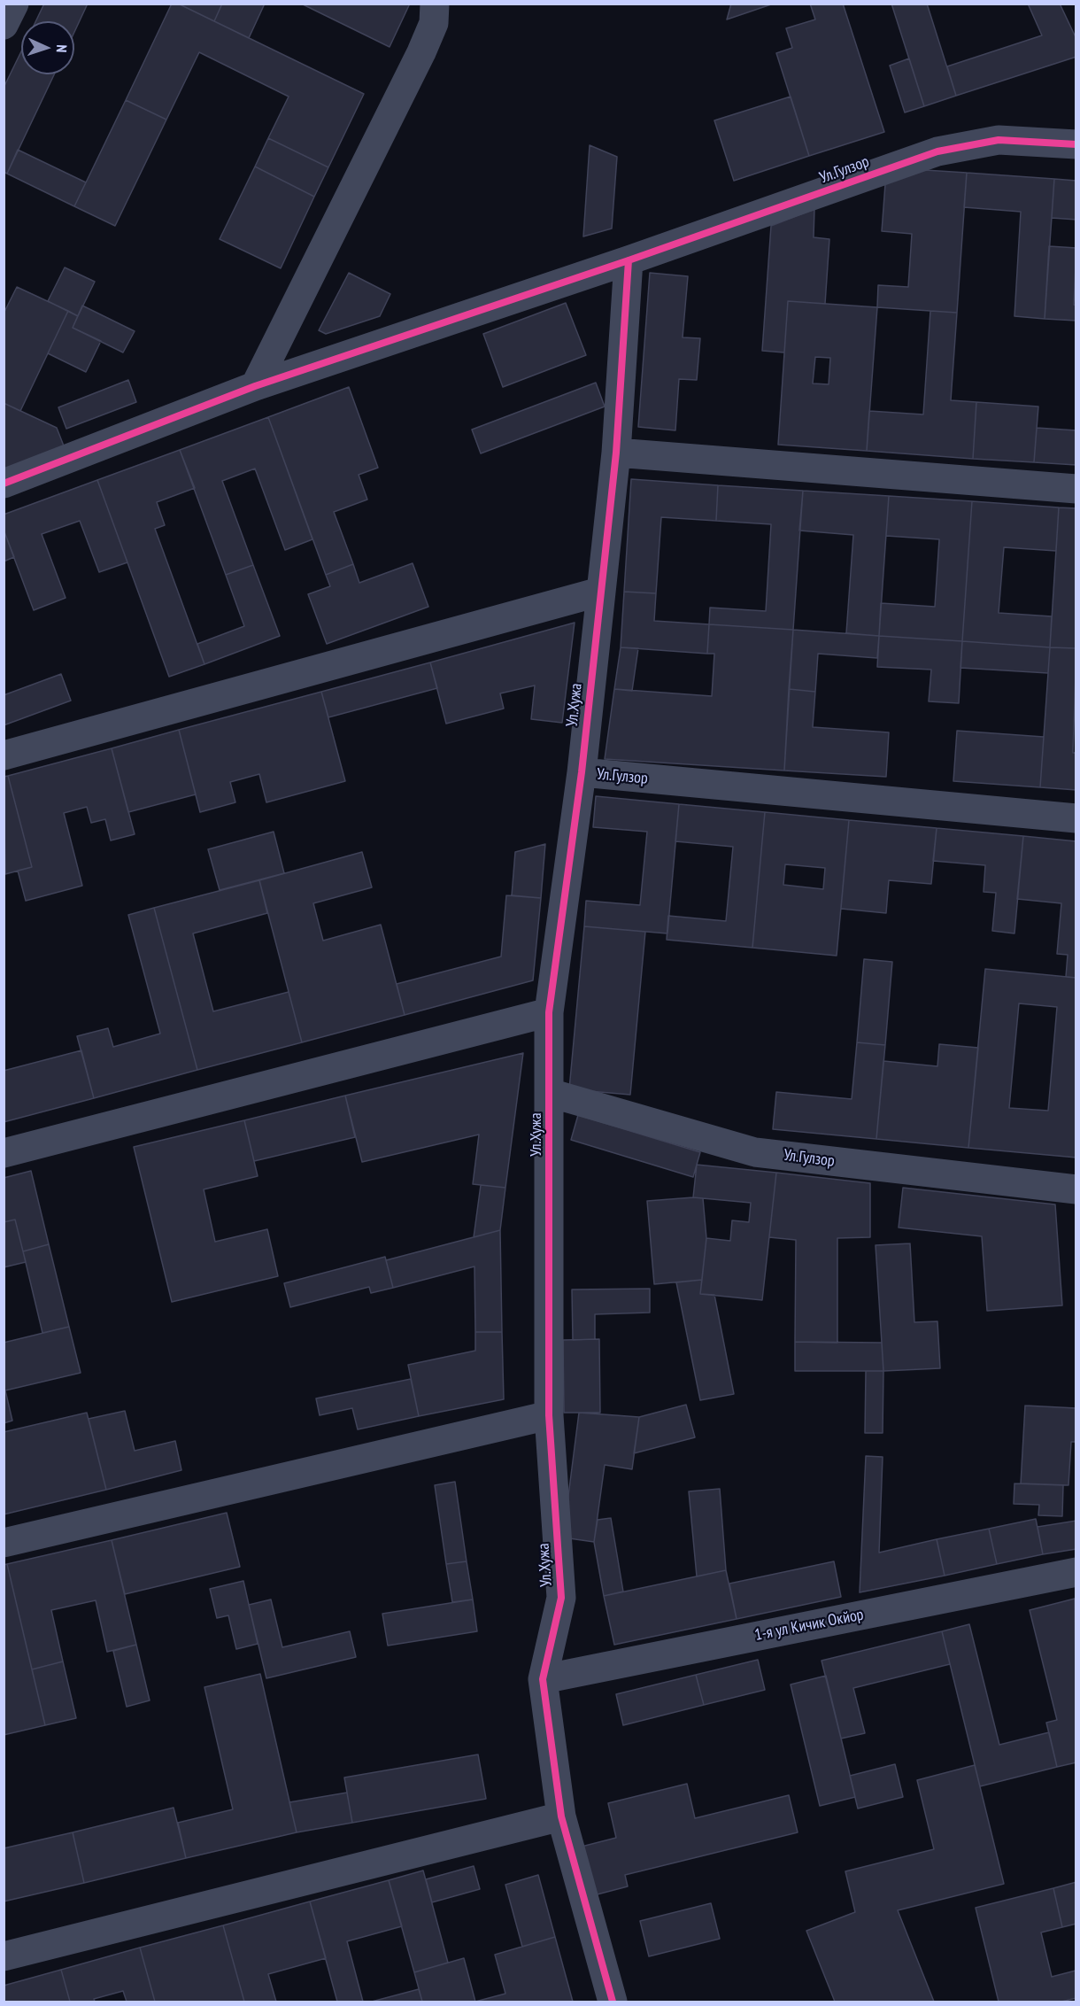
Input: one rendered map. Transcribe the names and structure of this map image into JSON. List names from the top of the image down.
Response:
{
  "streets": {
    "street": ["Ул.Гулзор", "Ул.Хужа", "1-я ул Кичик Окйор"]
  },
  "crossings": [
    ["Ул.Гулзор", "Ул.Хужа"],
    ["Ул.Хужа", "1-я ул Кичик Окйор"]
  ],
  "north": "right"
}
